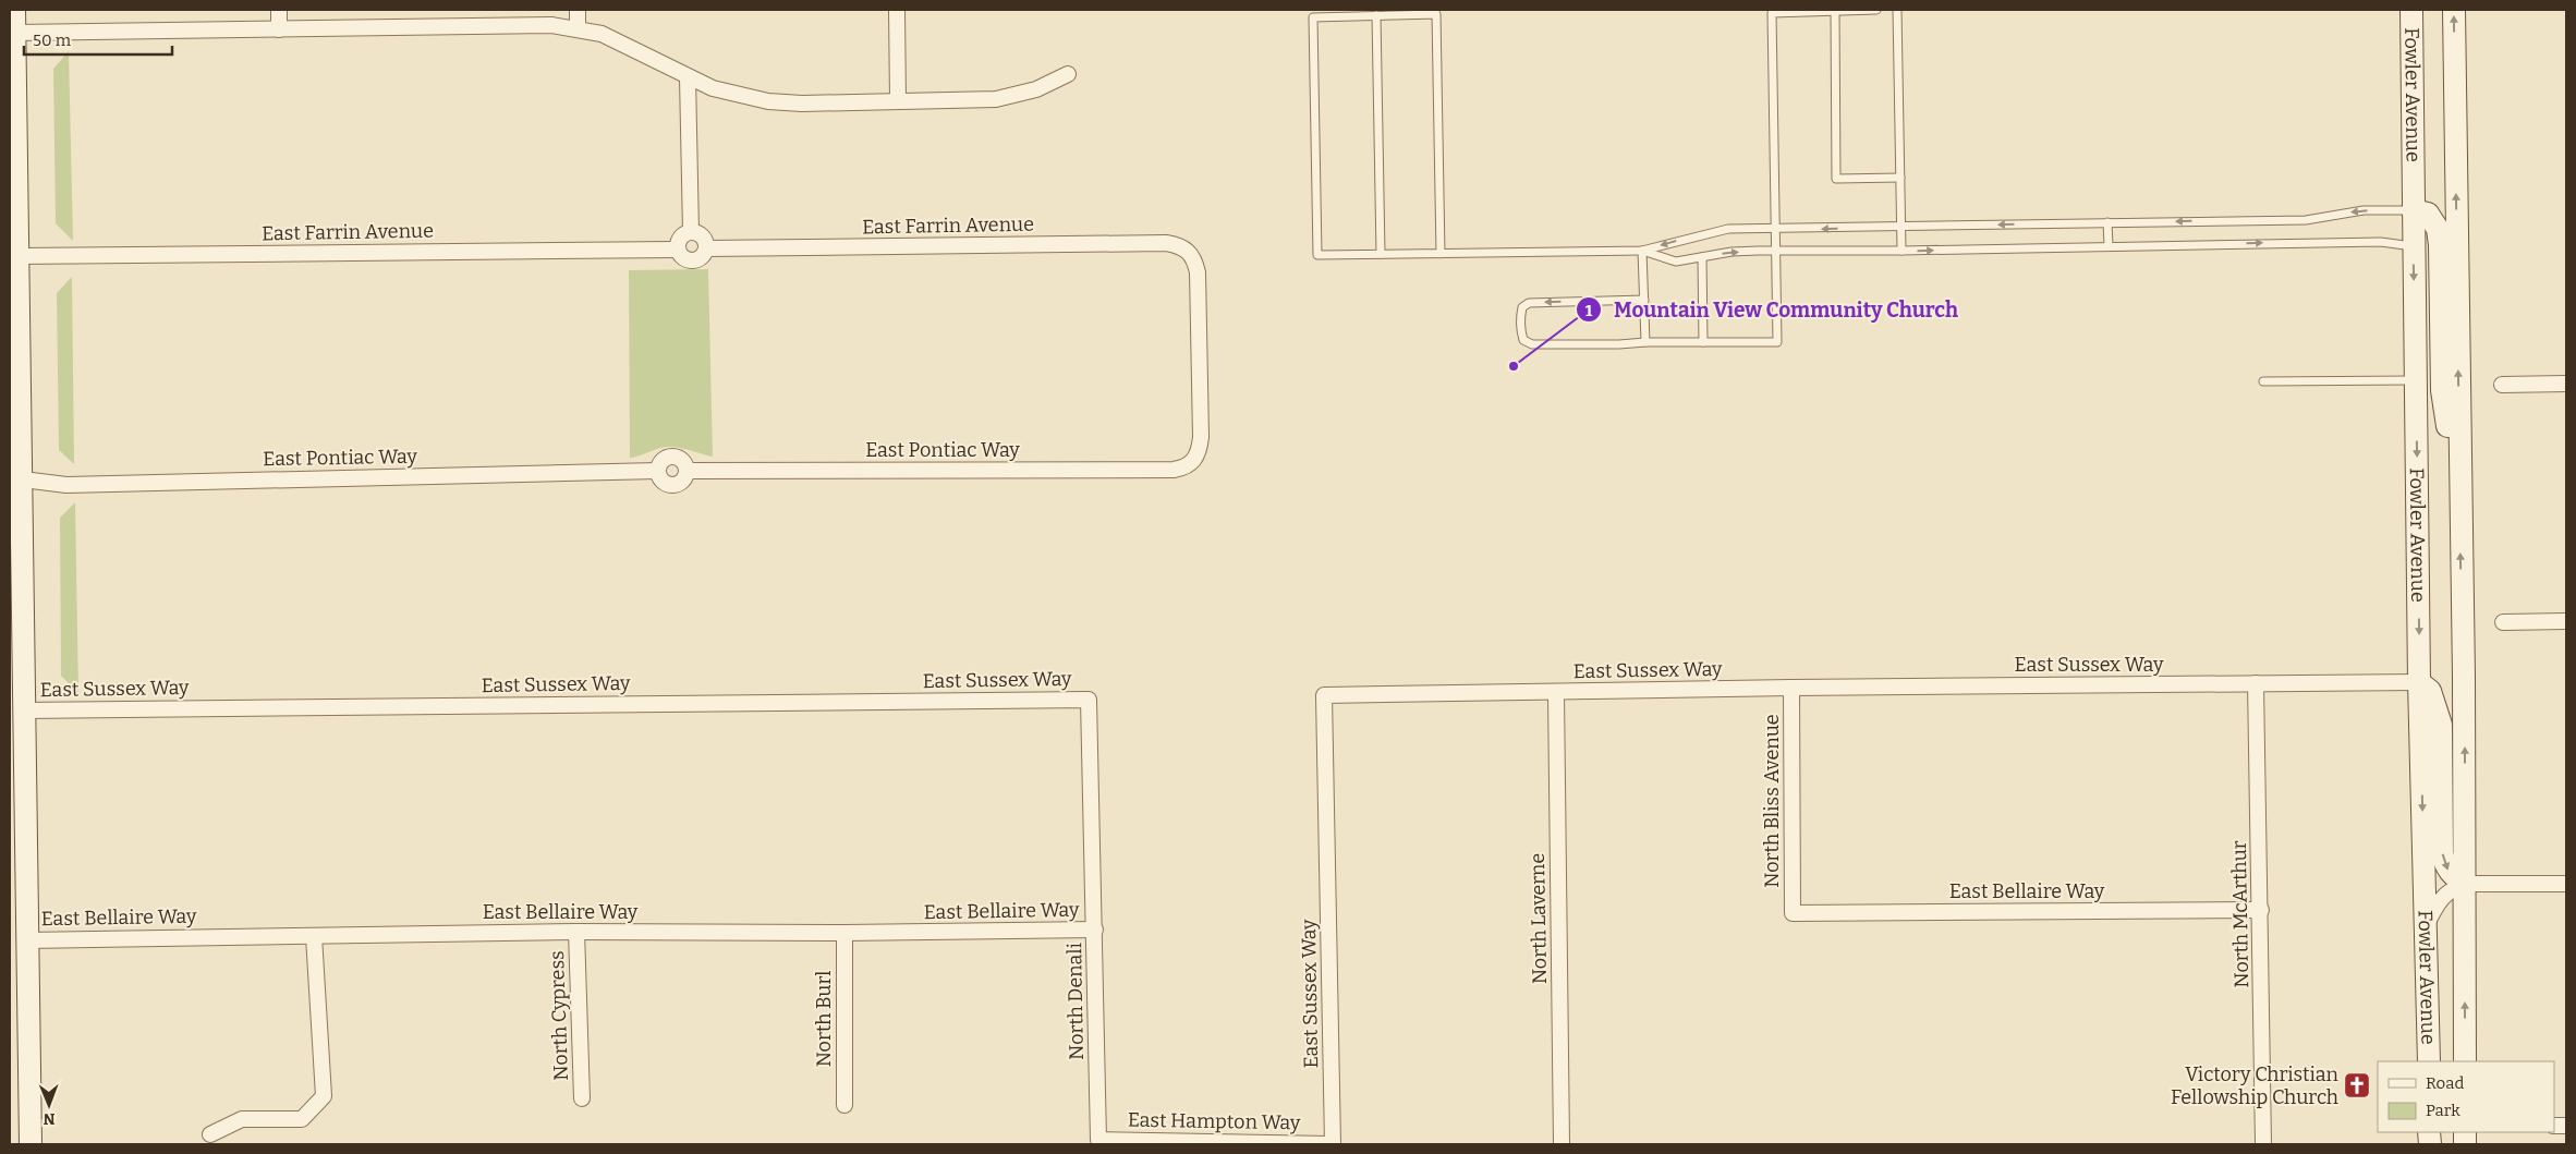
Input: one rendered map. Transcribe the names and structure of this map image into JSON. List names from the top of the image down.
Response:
{
  "streets": {
    "main road": ["Fowler Avenue"],
    "street": [
      "East Farrin Avenue",
      "East Pontiac Way",
      "East Sussex Way",
      "North Bliss Avenue",
      "East Bellaire Way",
      "North McArthur",
      "North Laverne",
      "North Denali",
      "North Cypress",
      "North Burl",
      "East Hampton Way"
    ]
  },
  "crossings": [
    ["Fowler Avenue", "East Sussex Way"],
    ["East Farrin Avenue", "East Pontiac Way"],
    ["East Sussex Way", "North Bliss Avenue"],
    ["East Sussex Way", "North McArthur"],
    ["East Sussex Way", "North Laverne"],
    ["East Sussex Way", "North Denali"],
    ["North Bliss Avenue", "East Bellaire Way"],
    ["East Bellaire Way", "North McArthur"],
    ["East Bellaire Way", "North Denali"],
    ["East Bellaire Way", "North Cypress"],
    ["East Bellaire Way", "North Burl"],
    ["North Denali", "East Hampton Way"]
  ],
  "places": {
    "other": ["Mountain View Community Church"],
    "church": ["Victory Christian Fellowship Church"]
  },
  "legend": ["Road", "Park"],
  "scale_bar": "50 m",
  "north": "bottom"
}
